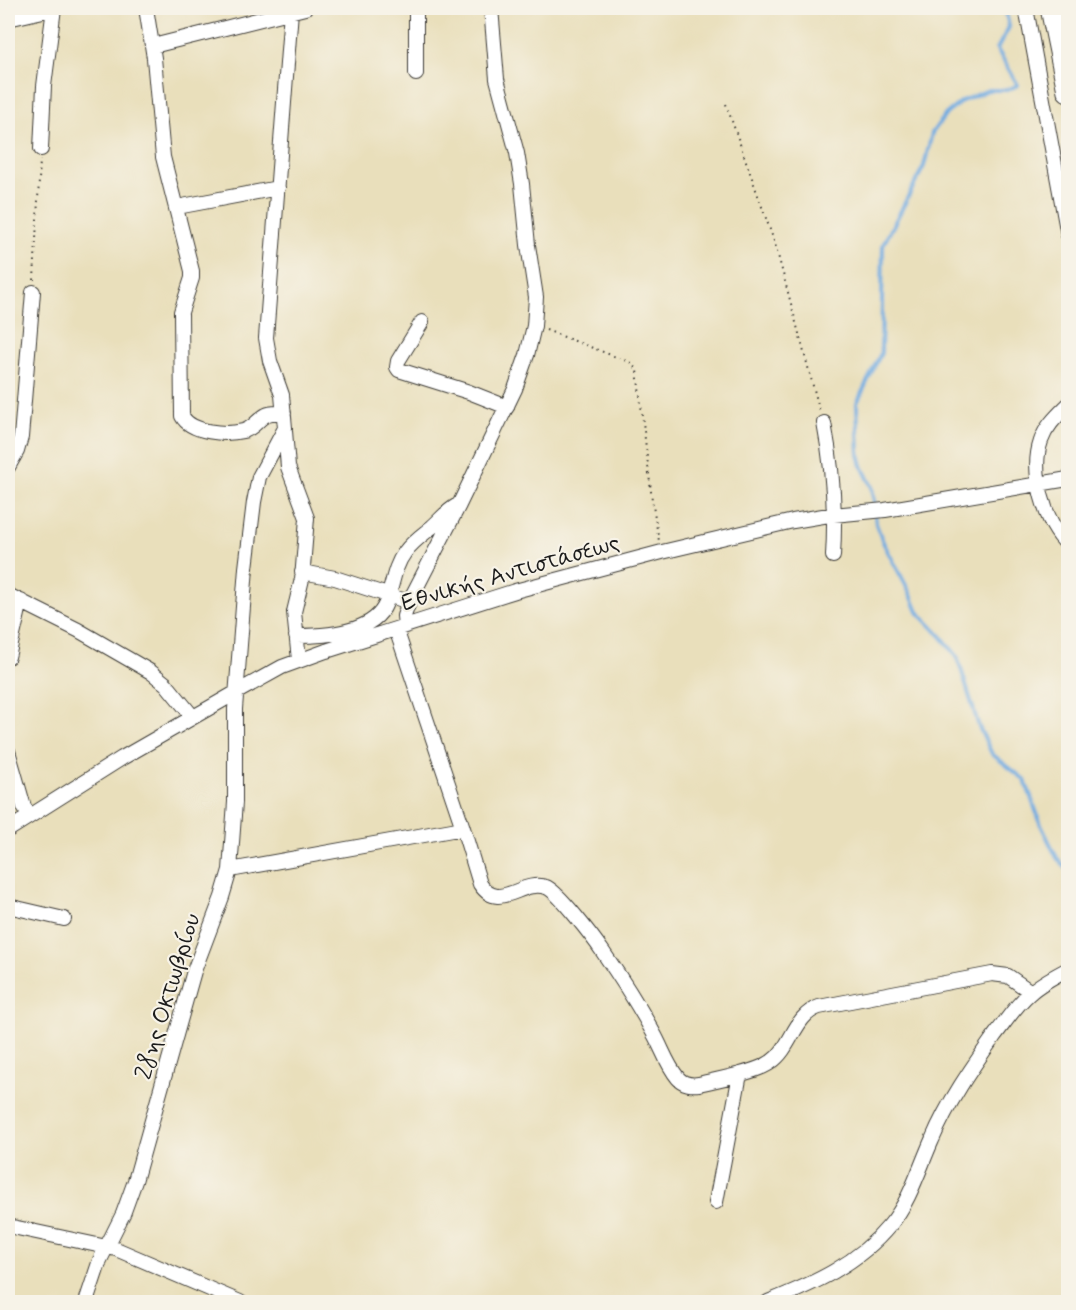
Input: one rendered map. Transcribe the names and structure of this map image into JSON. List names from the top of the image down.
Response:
{
  "streets": {
    "street": ["Εθνικής Αντιστάσεως", "28ης Οκτωβρίου"]
  },
  "crossings": [
    ["Εθνικής Αντιστάσεως", "28ης Οκτωβρίου"]
  ]
}
